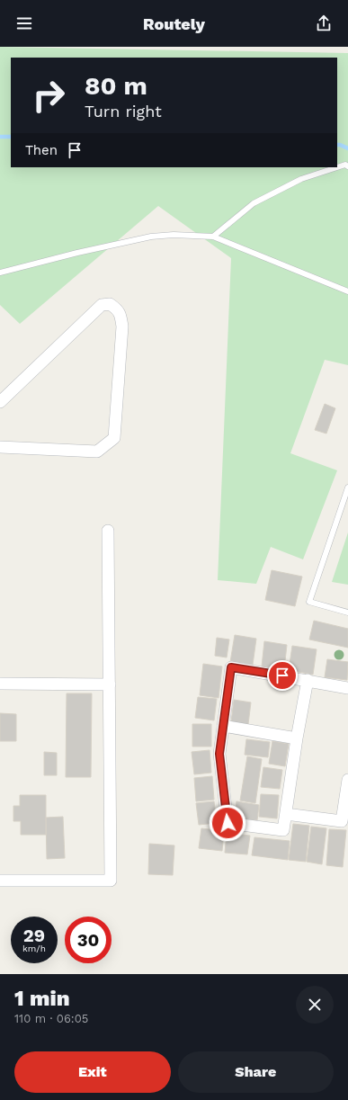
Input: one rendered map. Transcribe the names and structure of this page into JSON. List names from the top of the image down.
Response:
{
  "page": {
    "header": "Routely",
    "turn": ["80 m", "Turn right"],
    "then": "Then",
    "speed": "29 km/h",
    "limit": "30",
    "heading": ["1 min", "110 m · 06:05"],
    "buttons": ["Exit", "Share"]
  }
}
